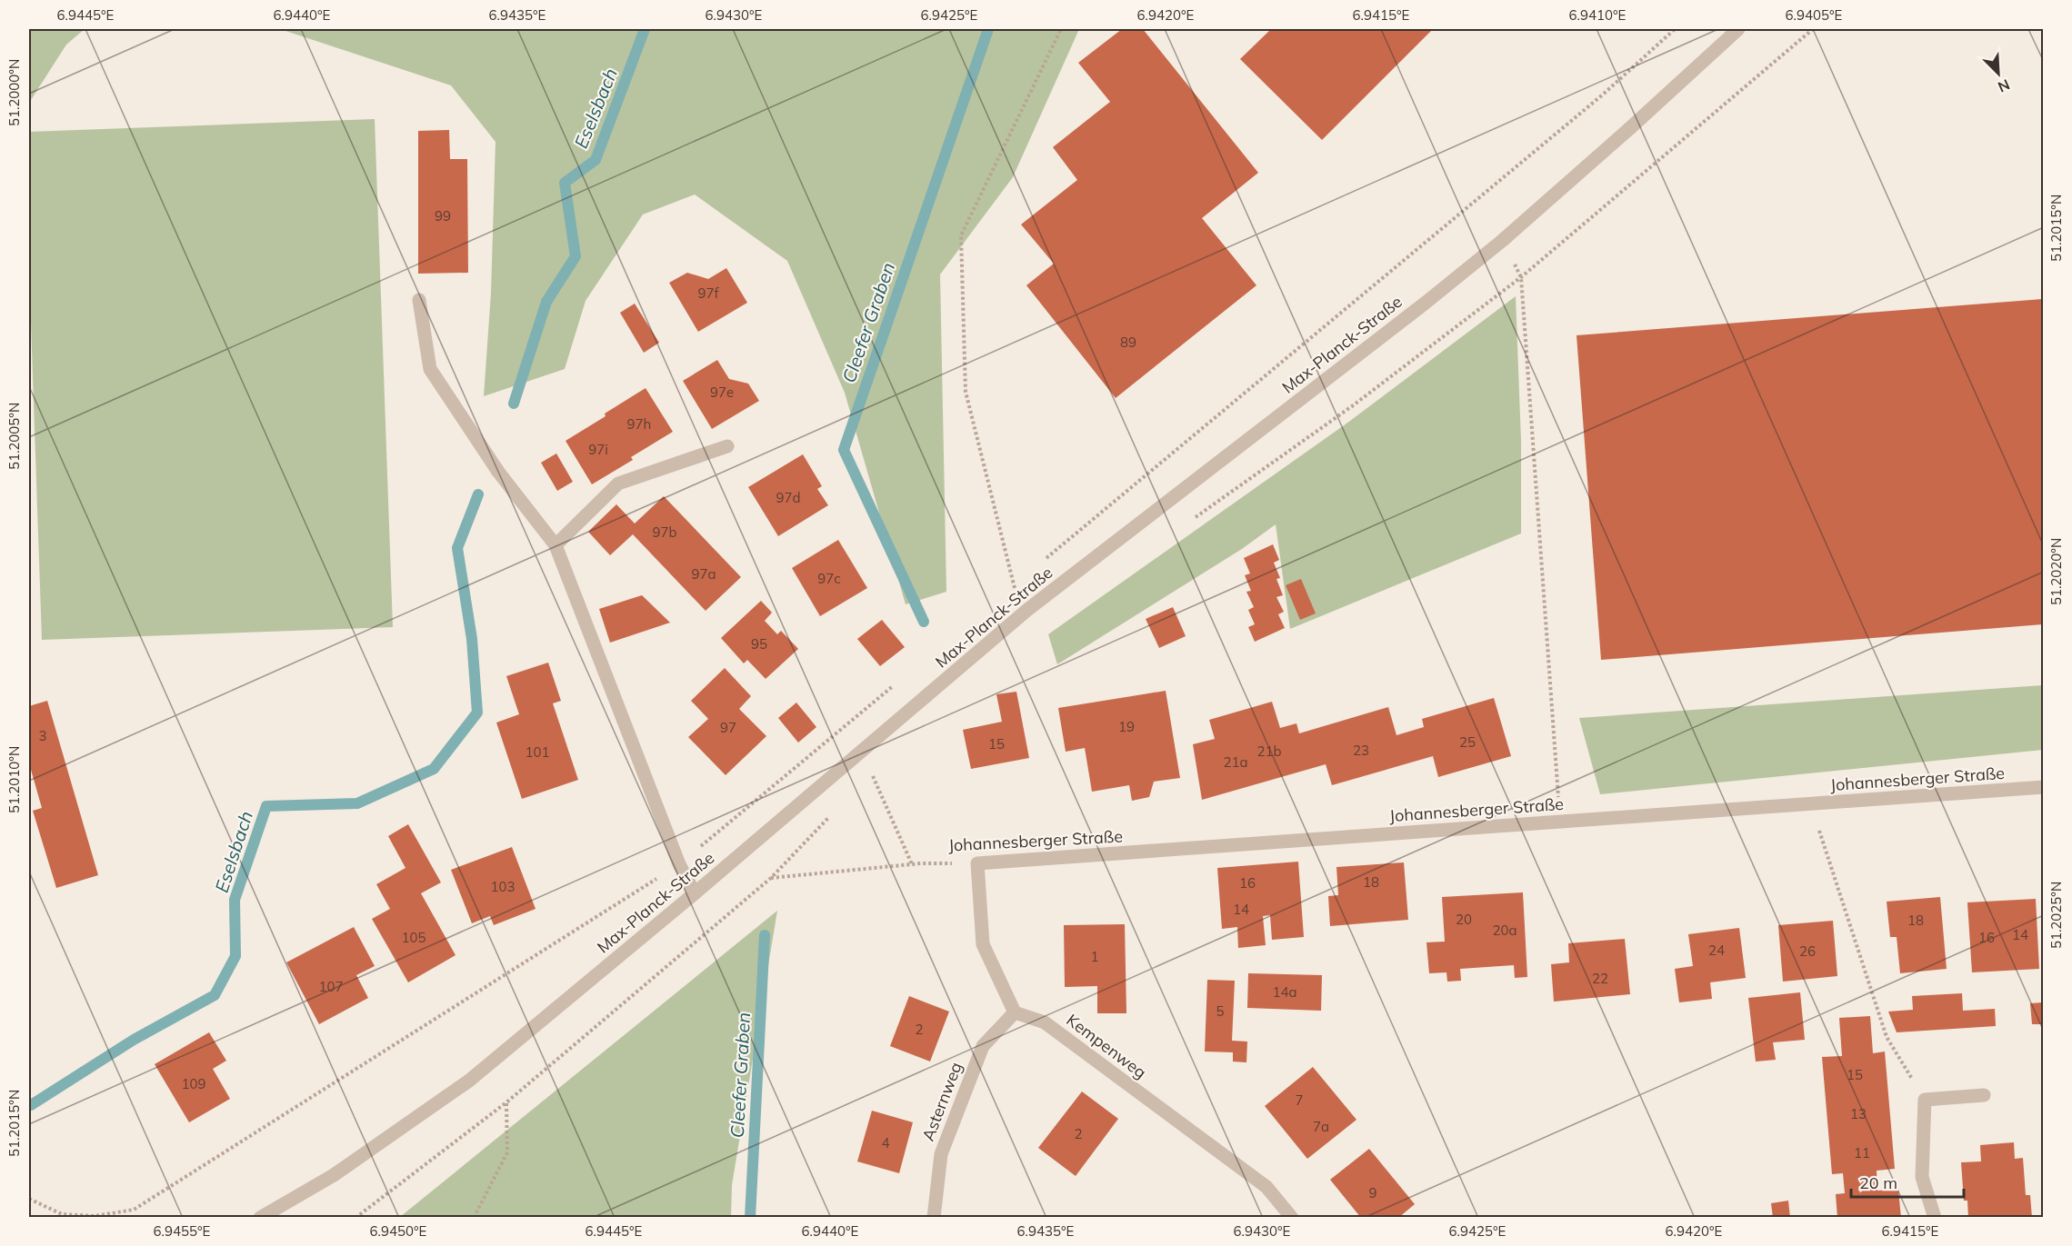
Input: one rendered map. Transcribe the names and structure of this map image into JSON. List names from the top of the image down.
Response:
{
  "streets": {
    "street": [
      "Max-Planck-Straße",
      "Johannesberger Straße",
      "Kempenweg",
      "Asternweg"
    ]
  },
  "crossings": [
    ["Kempenweg", "Asternweg"]
  ],
  "water": ["Eselsbach", "Cleefer Graben"],
  "house_numbers": [
    "99",
    "97f",
    "89",
    "97e",
    "97h",
    "97i",
    "97d",
    "97b",
    "97a",
    "97c",
    "95",
    "19",
    "97",
    "3",
    "25",
    "15",
    "23",
    "21b",
    "101",
    "21a",
    "18",
    "16",
    "103",
    "14",
    "20",
    "18",
    "20a",
    "14",
    "105",
    "16",
    "24",
    "26",
    "1",
    "22",
    "107",
    "14a",
    "5",
    "2",
    "15",
    "109",
    "7",
    "13",
    "7a",
    "2",
    "4",
    "11",
    "9"
  ],
  "scale_bar": "20 m",
  "north": "bottom right",
  "coordinates": [
    "6.9445°E",
    "6.9440°E",
    "6.9435°E",
    "6.9430°E",
    "6.9425°E",
    "6.9420°E",
    "6.9415°E",
    "6.9410°E",
    "6.9405°E",
    "51.2000°N",
    "51.2015°N",
    "51.2005°N",
    "51.2020°N",
    "51.2010°N",
    "51.2025°N",
    "6.9455°E",
    "6.9450°E"
  ]
}
